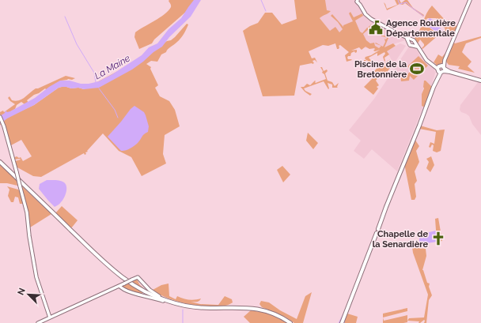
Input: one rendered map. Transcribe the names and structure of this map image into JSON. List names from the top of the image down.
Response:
{
  "water": ["La Maine"],
  "places": {
    "public building": ["Agence Routière Départementale"],
    "sports": ["Piscine de la Bretonnière"],
    "church": ["Chapelle de la Senardière"]
  },
  "north": "top left"
}
